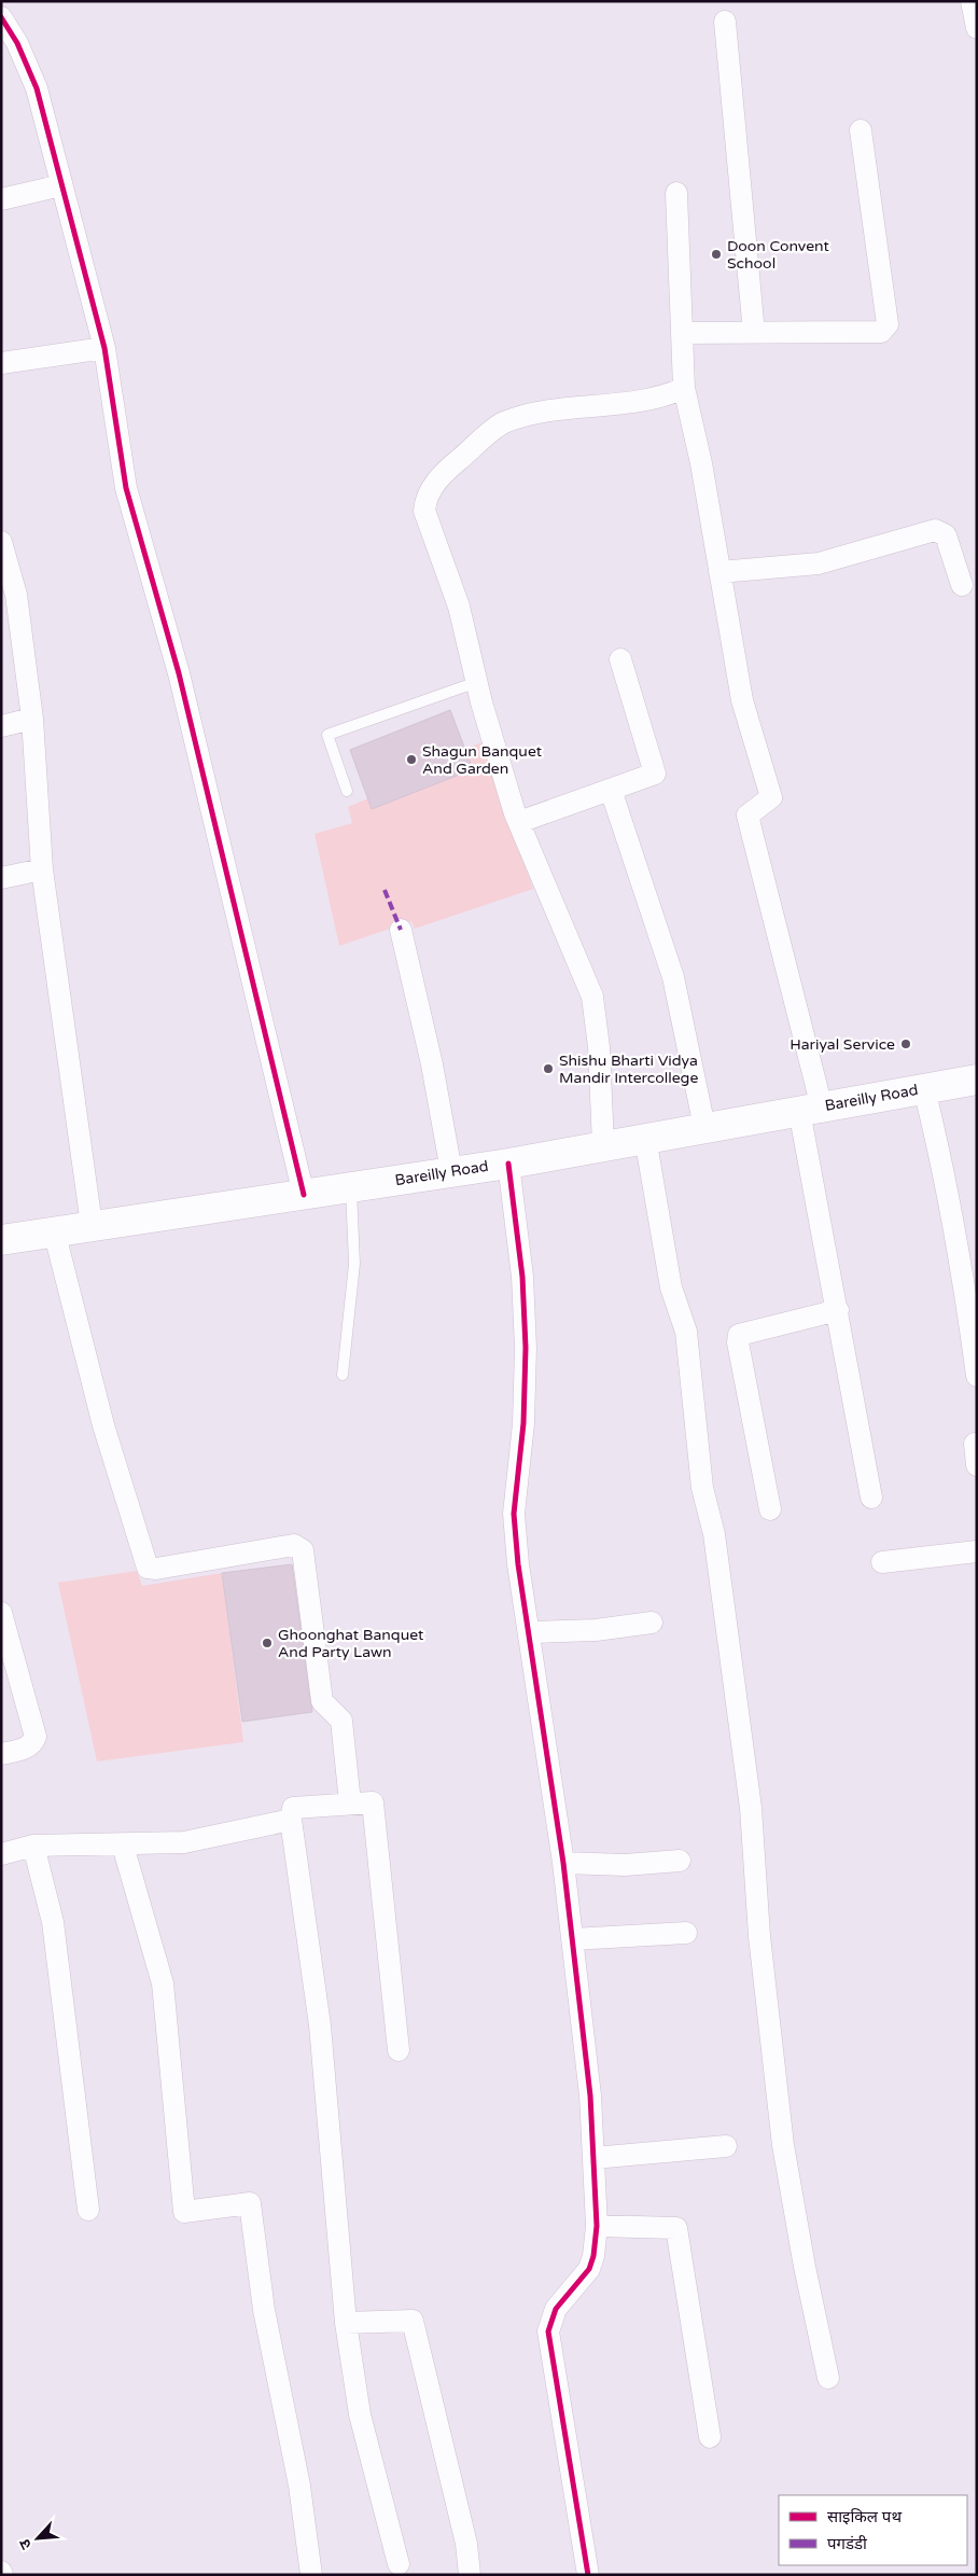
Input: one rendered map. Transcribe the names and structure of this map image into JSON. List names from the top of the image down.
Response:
{
  "streets": {
    "highway": ["Bareilly Road"]
  },
  "places": [
    "Doon Convent School",
    "Shagun Banquet And Garden",
    "Hariyal Service",
    "Shishu Bharti Vidya Mandir Intercollege",
    "Ghoonghat Banquet And Party Lawn"
  ],
  "legend": ["साइकिल पथ", "पगडंडी"],
  "north": "bottom left"
}
